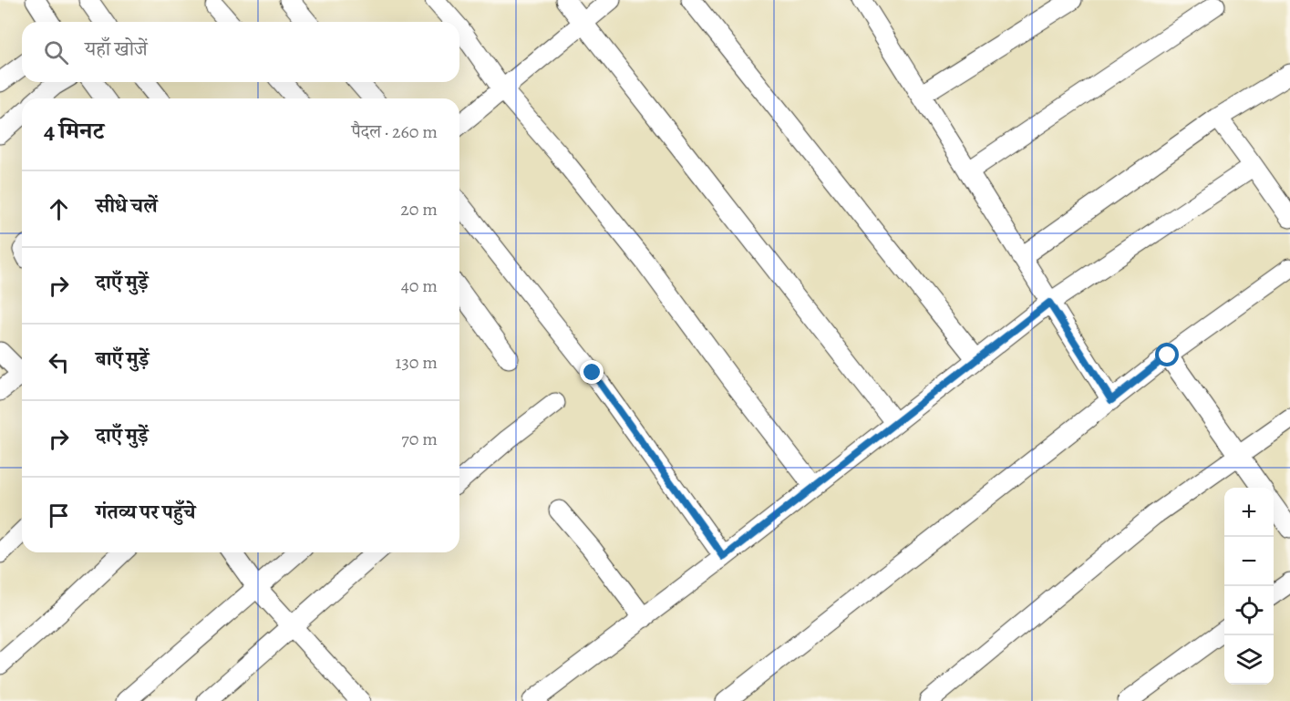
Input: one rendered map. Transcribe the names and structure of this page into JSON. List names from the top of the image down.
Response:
{
  "page": {
    "search": "यहाँ खोजें",
    "heading": ["4 मिनट", "पैदल · 260 m"],
    "list": [
      ["सीधे चलें", "20 m"],
      ["दाएँ मुड़ें", "40 m"],
      ["बाएँ मुड़ें", "130 m"],
      ["दाएँ मुड़ें", "70 m"],
      "गंतव्य पर पहुँचे"
    ],
    "map_buttons": ["+", "−"]
  }
}
